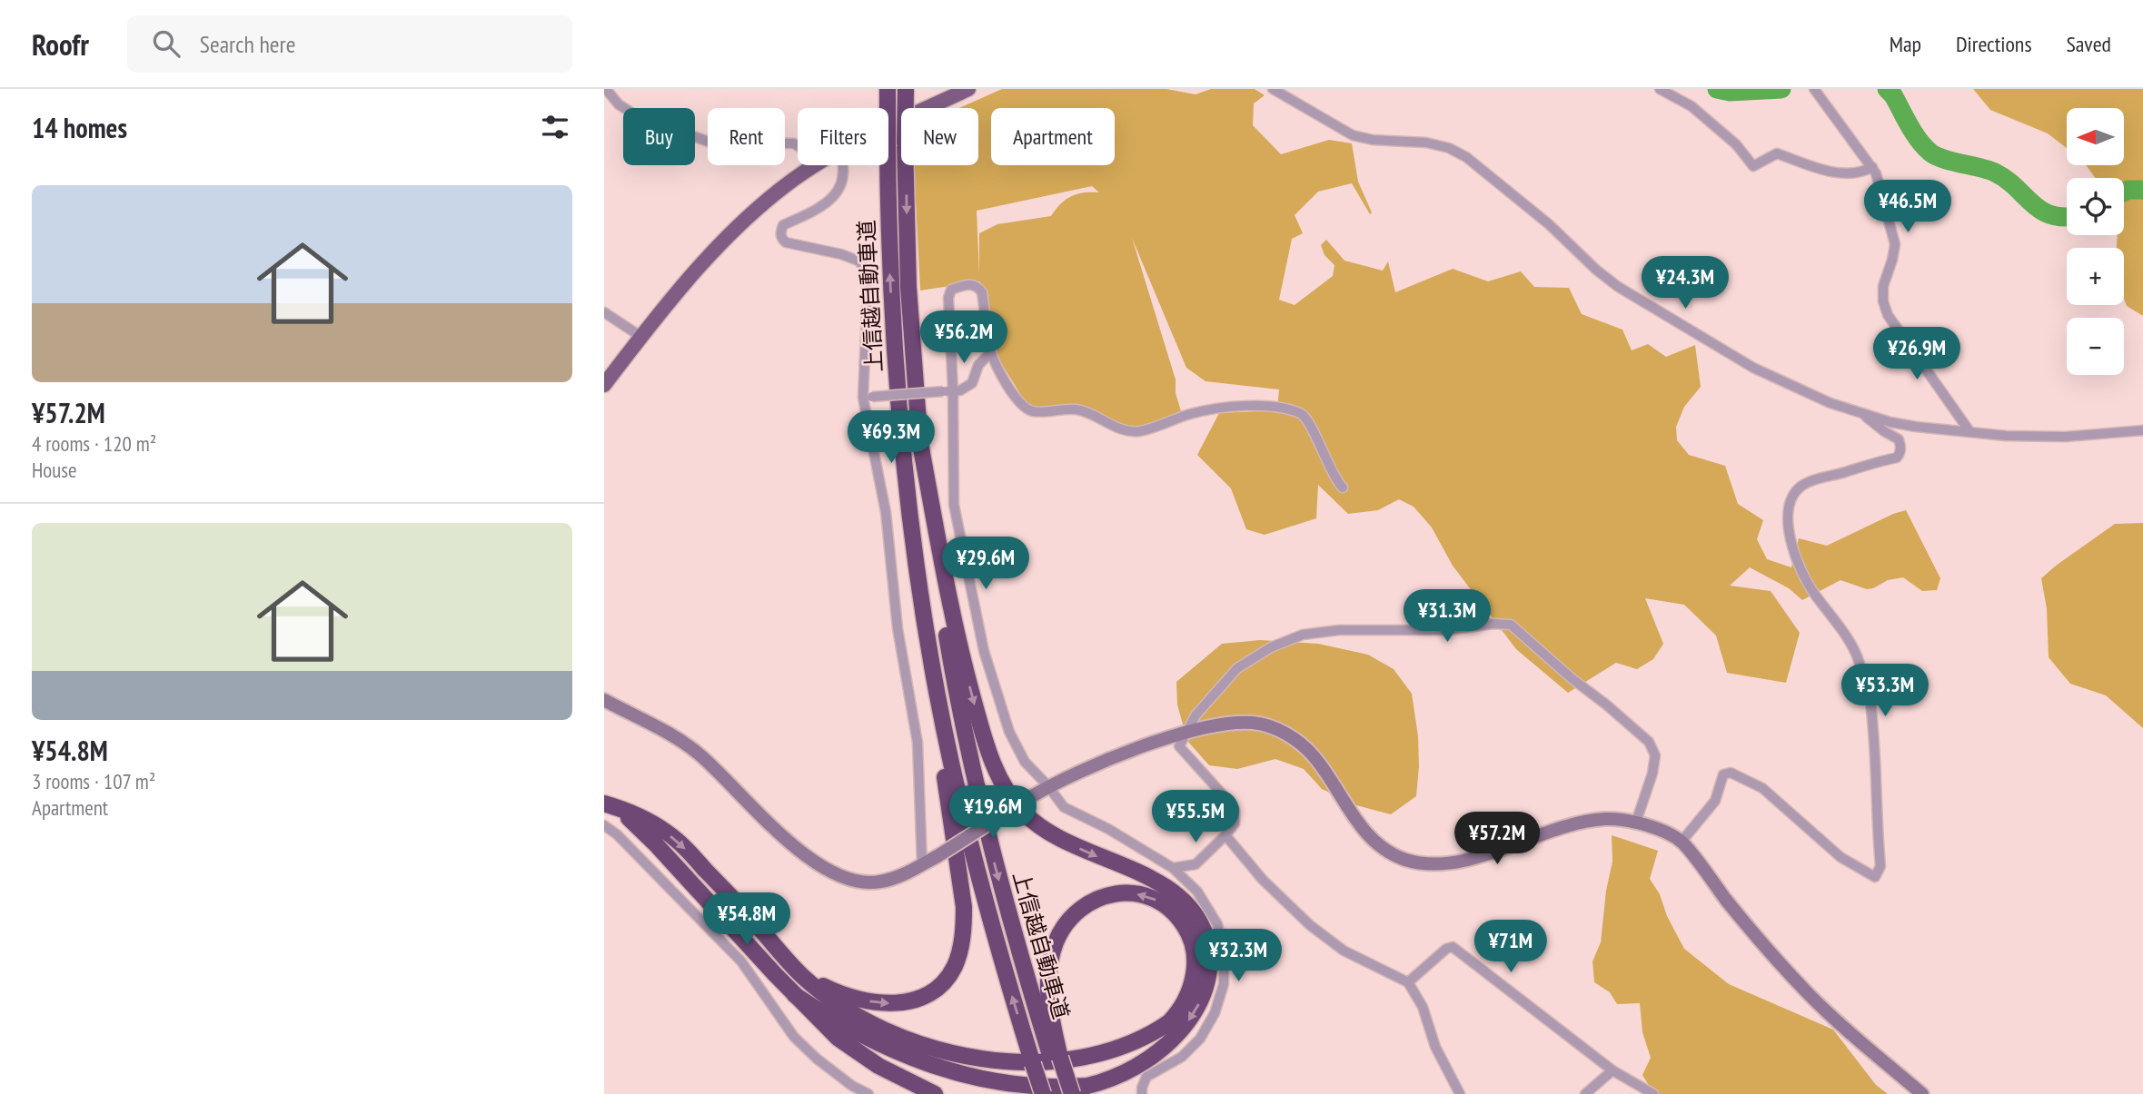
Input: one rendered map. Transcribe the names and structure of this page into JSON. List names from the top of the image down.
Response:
{
  "streets": {
    "highway": ["上信越自動車道"]
  },
  "north": "left",
  "page": {
    "header": "Roofr",
    "search": "Search here",
    "nav": ["Map", "Directions", "Saved"],
    "heading": "14 homes",
    "map_buttons": ["+", "−"],
    "chip": [
      "Buy",
      "Rent",
      "Filters",
      "New",
      "Apartment"
    ],
    "list": [
      {
        "name": "¥57.2M",
        "note": "4 rooms · 120 m² · House"
      },
      {
        "name": "¥54.8M",
        "note": "3 rooms · 107 m² · Apartment"
      }
    ],
    "price": [
      "¥46.5M",
      "¥24.3M",
      "¥56.2M",
      "¥26.9M",
      "¥69.3M",
      "¥29.6M",
      "¥31.3M",
      "¥53.3M",
      "¥19.6M",
      "¥55.5M",
      "¥57.2M",
      "¥54.8M",
      "¥71M",
      "¥32.3M"
    ]
  }
}
